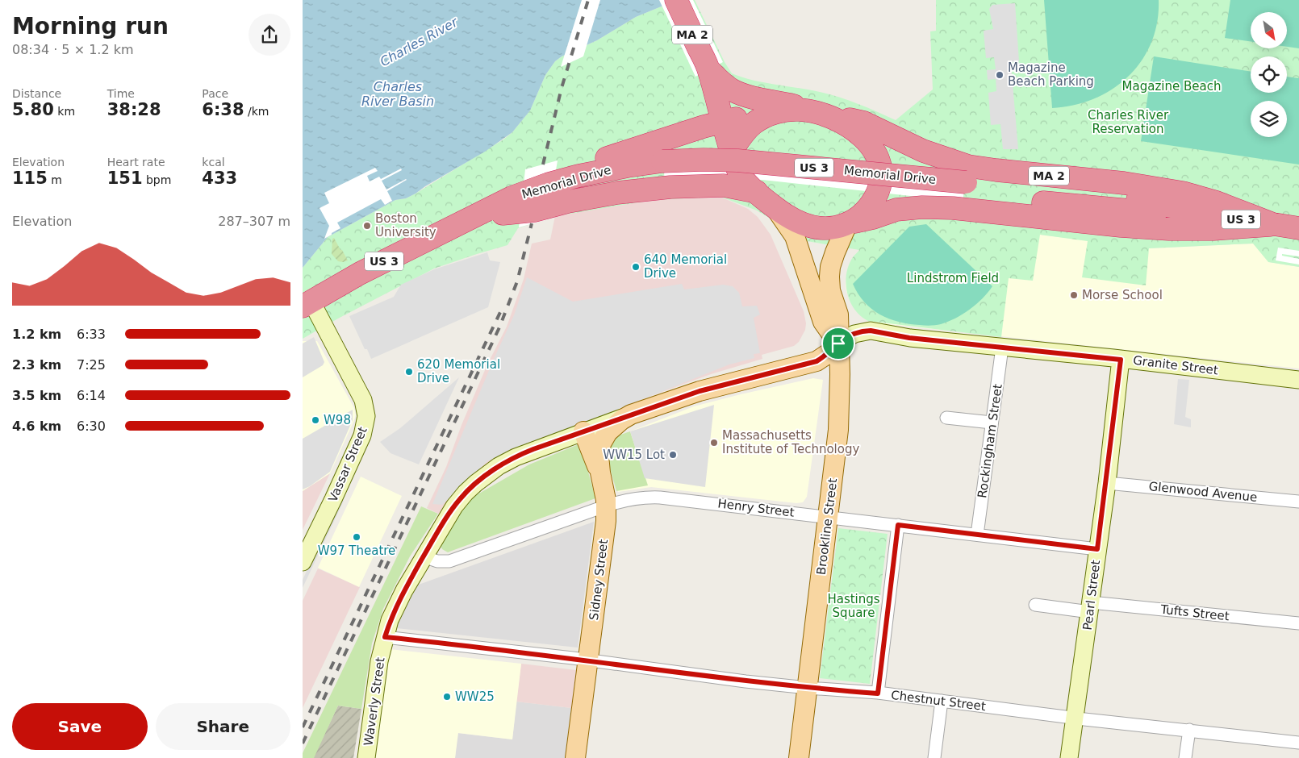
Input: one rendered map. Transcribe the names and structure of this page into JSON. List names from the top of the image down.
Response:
{
  "streets": {
    "highway": ["MA 2", "US 3", "Memorial Drive"],
    "main road": ["Brookline Street", "Sidney Street", "Waverly Street"],
    "street": [
      "Granite Street",
      "Rockingham Street",
      "Vassar Street",
      "Glenwood Avenue",
      "Henry Street",
      "Pearl Street",
      "Tufts Street",
      "Chestnut Street"
    ]
  },
  "crossings": [
    ["MA 2", "Memorial Drive"],
    ["MA 2", "Brookline Street"],
    ["Memorial Drive", "Vassar Street"],
    ["Granite Street", "Rockingham Street"],
    ["Granite Street", "Brookline Street"],
    ["Granite Street", "Pearl Street"],
    ["Granite Street", "Waverly Street"],
    ["Rockingham Street", "Henry Street"],
    ["Glenwood Avenue", "Pearl Street"],
    ["Henry Street", "Brookline Street"],
    ["Henry Street", "Sidney Street"],
    ["Henry Street", "Pearl Street"],
    ["Henry Street", "Waverly Street"],
    ["Brookline Street", "Chestnut Street"],
    ["Brookline Street", "Waverly Street"],
    ["Sidney Street", "Chestnut Street"],
    ["Sidney Street", "Waverly Street"],
    ["Pearl Street", "Tufts Street"],
    ["Pearl Street", "Chestnut Street"],
    ["Chestnut Street", "Waverly Street"]
  ],
  "water": ["Charles River", "Charles River Basin"],
  "parks": [
    "Magazine Beach",
    "Charles River Reservation",
    "Lindstrom Field",
    "Hastings Square"
  ],
  "places": [
    "Magazine Beach Parking",
    "Boston University",
    "640 Memorial Drive",
    "Morse School",
    "620 Memorial Drive",
    "W98",
    "Massachusetts Institute of Technology",
    "WW15 Lot",
    "W97 Theatre",
    "WW25"
  ],
  "north": "bottom right",
  "page": {
    "heading": ["Morning run", "08:34 · 5 × 1.2 km"],
    "stats": [
      ["Distance", "5.80 km"],
      ["Time", "38:28"],
      ["Pace", "6:38 /km"],
      ["Elevation", "115 m"],
      ["Heart rate", "151 bpm"],
      ["kcal", "433"]
    ],
    "chart": ["Elevation", "287–307 m"],
    "list": [
      {
        "name": "1.2 km",
        "note": "6:33"
      },
      {
        "name": "2.3 km",
        "note": "7:25"
      },
      {
        "name": "3.5 km",
        "note": "6:14"
      },
      {
        "name": "4.6 km",
        "note": "6:30"
      }
    ],
    "buttons": ["Save", "Share"]
  }
}
